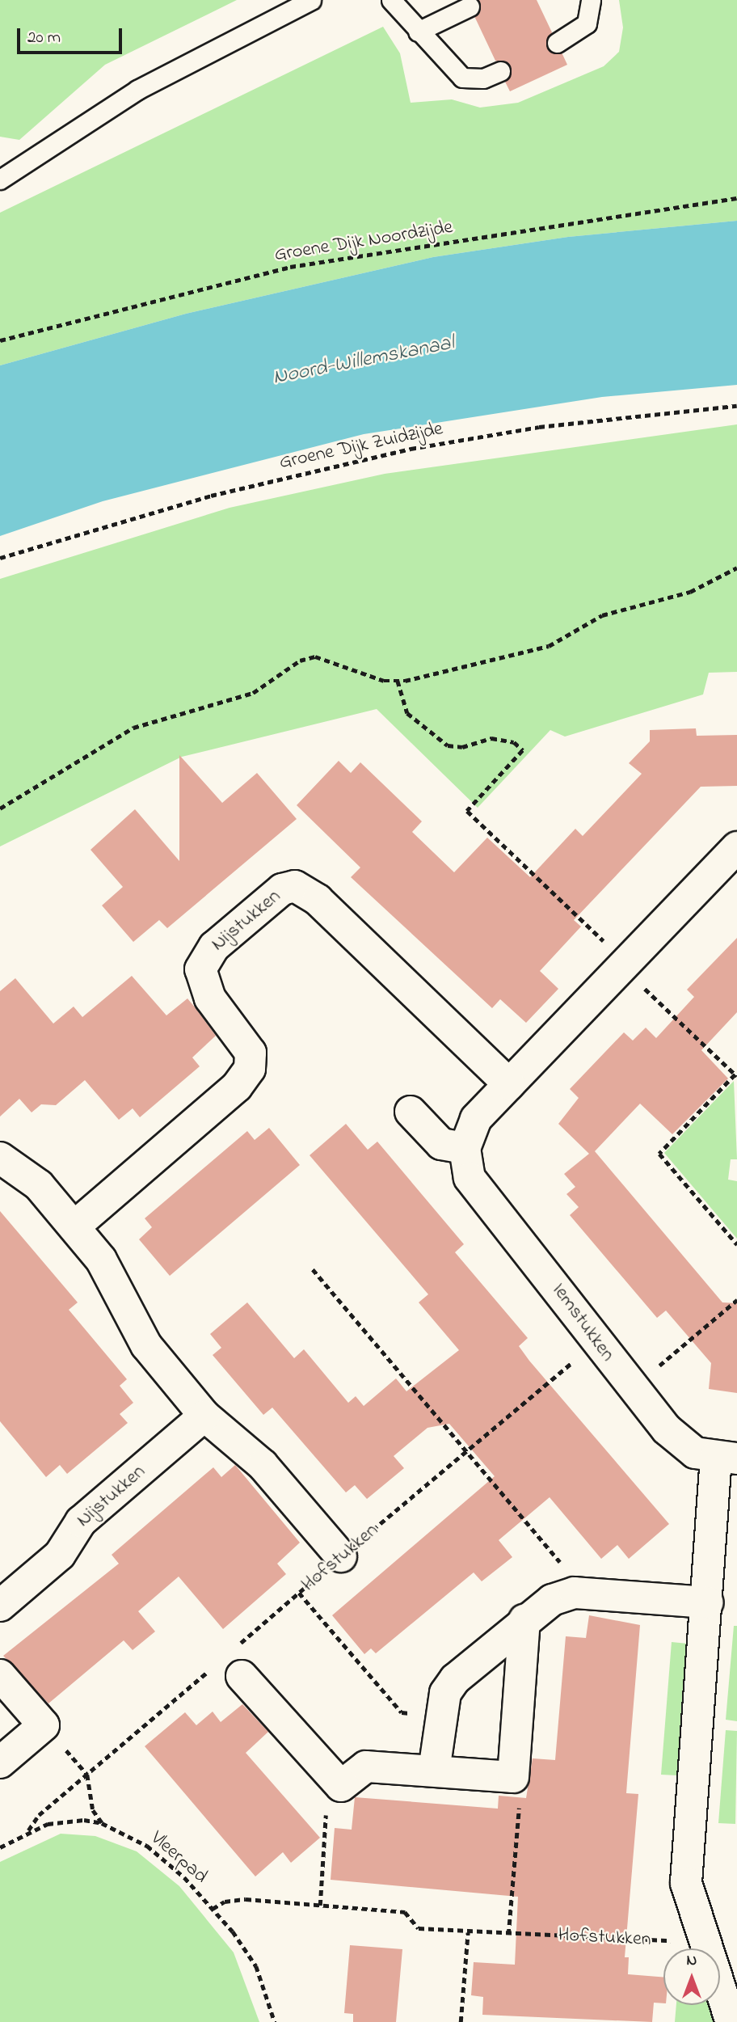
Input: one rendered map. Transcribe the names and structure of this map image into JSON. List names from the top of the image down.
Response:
{
  "streets": {
    "street": ["Nijstukken", "Iemstukken"],
    "path": [
      "Groene Dijk Noordzijde",
      "Groene Dijk Zuidzijde",
      "Hofstukken",
      "Vleerpad"
    ]
  },
  "crossings": [
    ["Iemstukken", "Hofstukken"],
    ["Hofstukken", "Vleerpad"]
  ],
  "water": ["Noord-Willemskanaal"],
  "scale_bar": "20 m",
  "north": "top"
}
